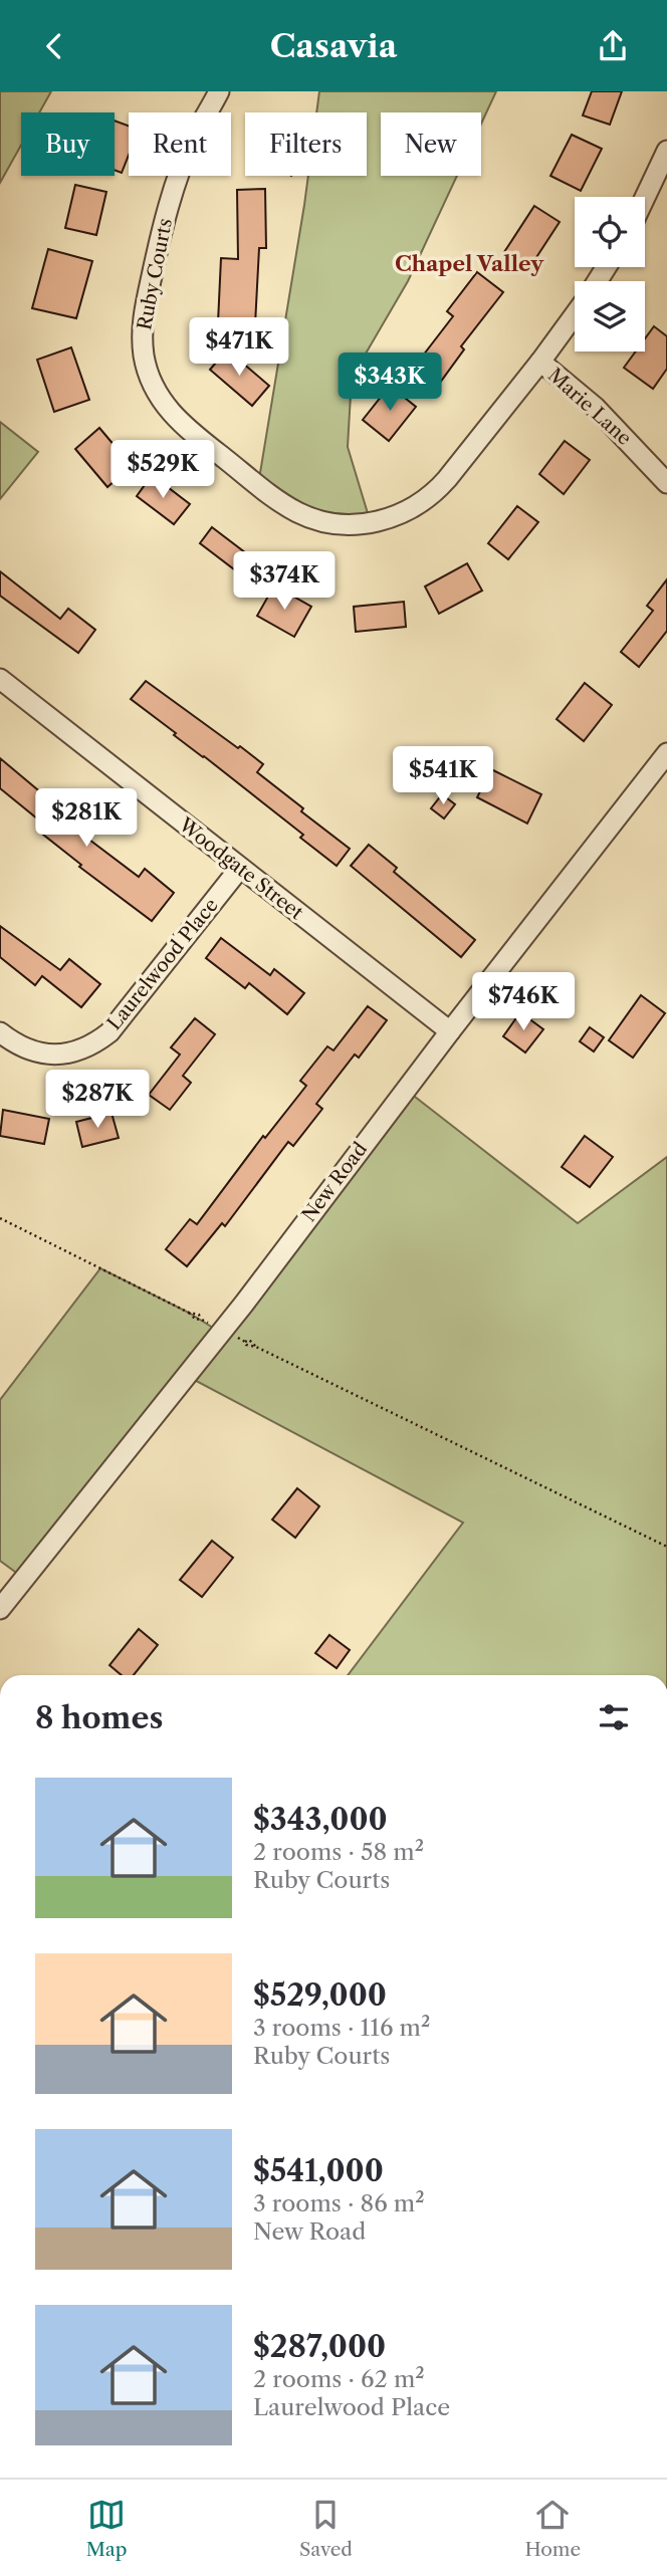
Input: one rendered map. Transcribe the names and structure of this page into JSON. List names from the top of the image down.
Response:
{
  "streets": {
    "street": [
      "Ruby Courts",
      "Marie Lane",
      "Woodgate Street",
      "Laurelwood Place",
      "New Road"
    ]
  },
  "crossings": [
    ["Ruby Courts", "Marie Lane"],
    ["Woodgate Street", "Laurelwood Place"],
    ["Woodgate Street", "New Road"]
  ],
  "districts": ["Chapel Valley"],
  "page": {
    "header": "Casavia",
    "chip": [
      "Buy",
      "Rent",
      "Filters",
      "New"
    ],
    "price": [
      "$471K",
      "$343K",
      "$529K",
      "$374K",
      "$541K",
      "$281K",
      "$746K",
      "$287K"
    ],
    "heading": "8 homes",
    "list": [
      {
        "name": "$343,000",
        "note": "2 rooms · 58 m² · Ruby Courts"
      },
      {
        "name": "$529,000",
        "note": "3 rooms · 116 m² · Ruby Courts"
      },
      {
        "name": "$541,000",
        "note": "3 rooms · 86 m² · New Road"
      },
      {
        "name": "$287,000",
        "note": "2 rooms · 62 m² · Laurelwood Place"
      }
    ],
    "tabs": ["Map", "Saved", "Home"]
  }
}
